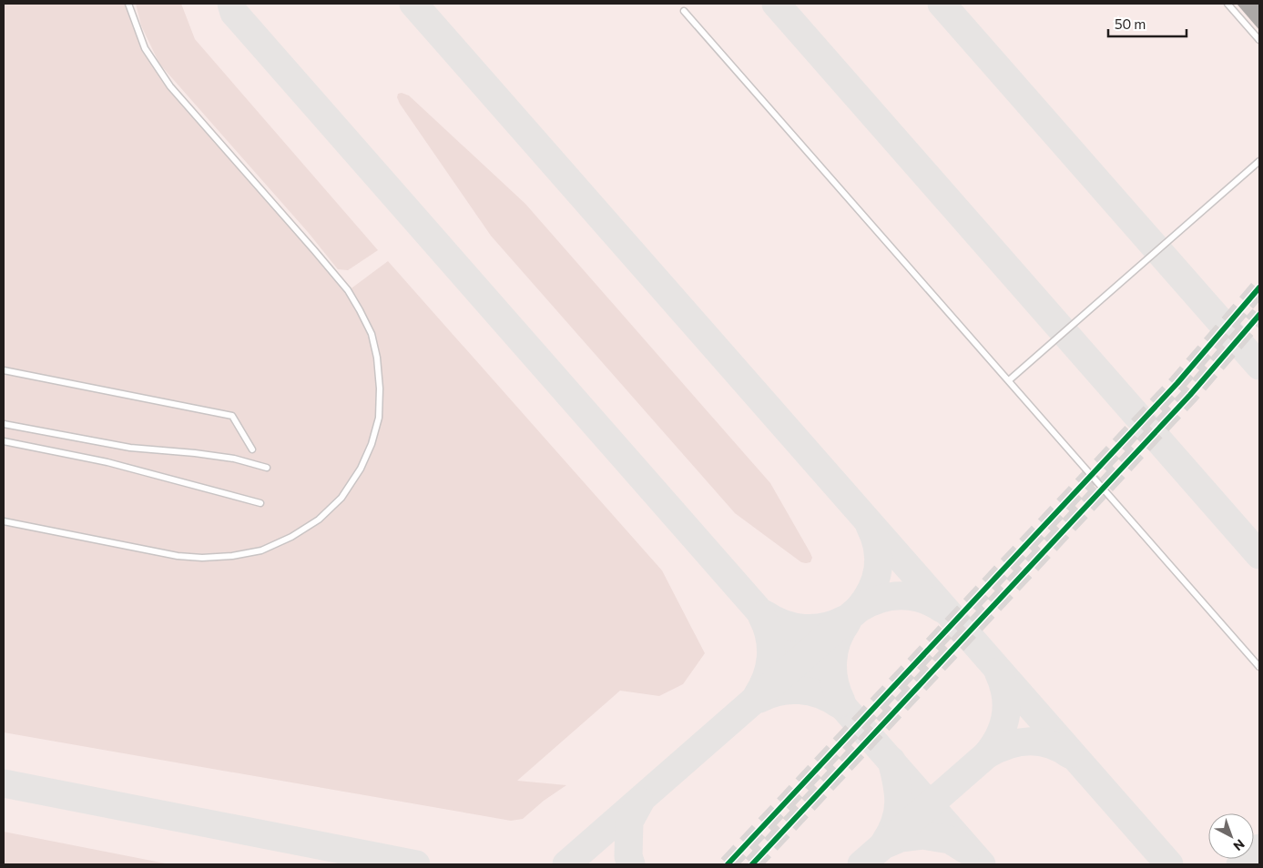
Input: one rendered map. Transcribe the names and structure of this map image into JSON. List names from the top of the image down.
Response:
{
  "scale_bar": "50 m",
  "north": "bottom right"
}
